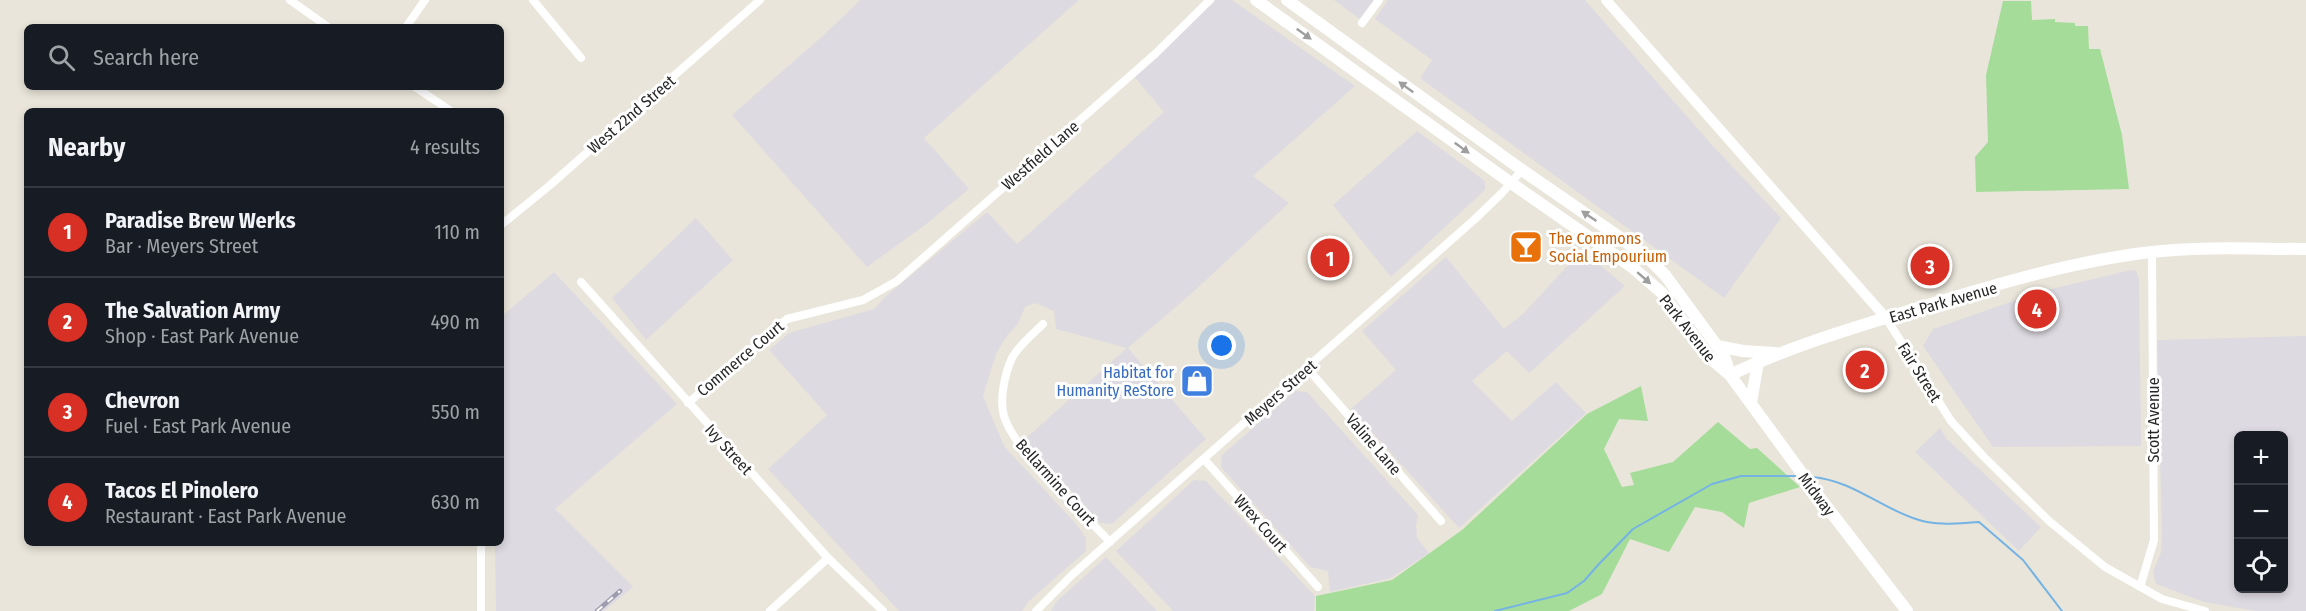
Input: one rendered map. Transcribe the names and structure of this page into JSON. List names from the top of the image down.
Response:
{
  "streets": {
    "main road": ["East Park Avenue", "Park Avenue", "Midway"],
    "street": [
      "West 22nd Street",
      "Westfield Lane",
      "Commerce Court",
      "Fair Street",
      "Meyers Street",
      "Scott Avenue",
      "Valine Lane",
      "Ivy Street",
      "Bellarmine Court",
      "Wrex Court"
    ]
  },
  "crossings": [
    ["Westfield Lane", "Commerce Court"],
    ["East Park Avenue", "Park Avenue"],
    ["East Park Avenue", "Fair Street"],
    ["East Park Avenue", "Scott Avenue"],
    ["East Park Avenue", "Midway"],
    ["Park Avenue", "Meyers Street"],
    ["Park Avenue", "Midway"],
    ["Commerce Court", "Ivy Street"],
    ["Fair Street", "Scott Avenue"],
    ["Meyers Street", "Valine Lane"],
    ["Meyers Street", "Bellarmine Court"],
    ["Meyers Street", "Wrex Court"]
  ],
  "places": {
    "bar": ["The Commons Social Empourium"],
    "shop": ["Habitat for Humanity ReStore"]
  },
  "page": {
    "search": "Search here",
    "heading": ["Nearby", "4 results"],
    "list": [
      {
        "mark": "1",
        "name": "Paradise Brew Werks",
        "note": "Bar · Meyers Street",
        "value": "110 m"
      },
      {
        "mark": "2",
        "name": "The Salvation Army",
        "note": "Shop · East Park Avenue",
        "value": "490 m"
      },
      {
        "mark": "3",
        "name": "Chevron",
        "note": "Fuel · East Park Avenue",
        "value": "550 m"
      },
      {
        "mark": "4",
        "name": "Tacos El Pinolero",
        "note": "Restaurant · East Park Avenue",
        "value": "630 m"
      }
    ],
    "pins": [
      "1",
      "3",
      "4",
      "2"
    ],
    "map_buttons": ["+", "−"]
  }
}
